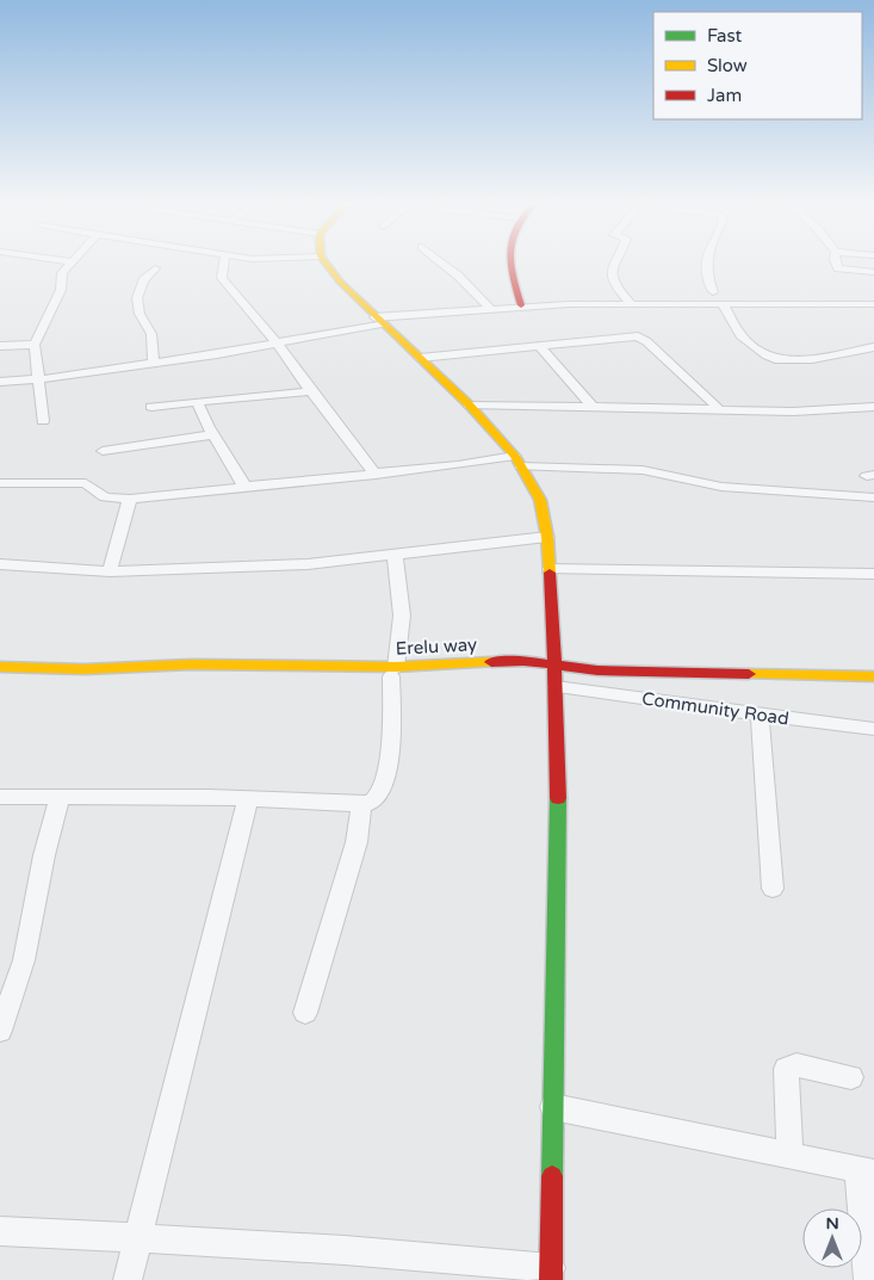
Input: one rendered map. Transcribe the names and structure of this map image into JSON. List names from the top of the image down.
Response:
{
  "streets": {
    "street": ["Erelu way", "Community Road"]
  },
  "legend": ["Fast", "Slow", "Jam"],
  "north": "top"
}
